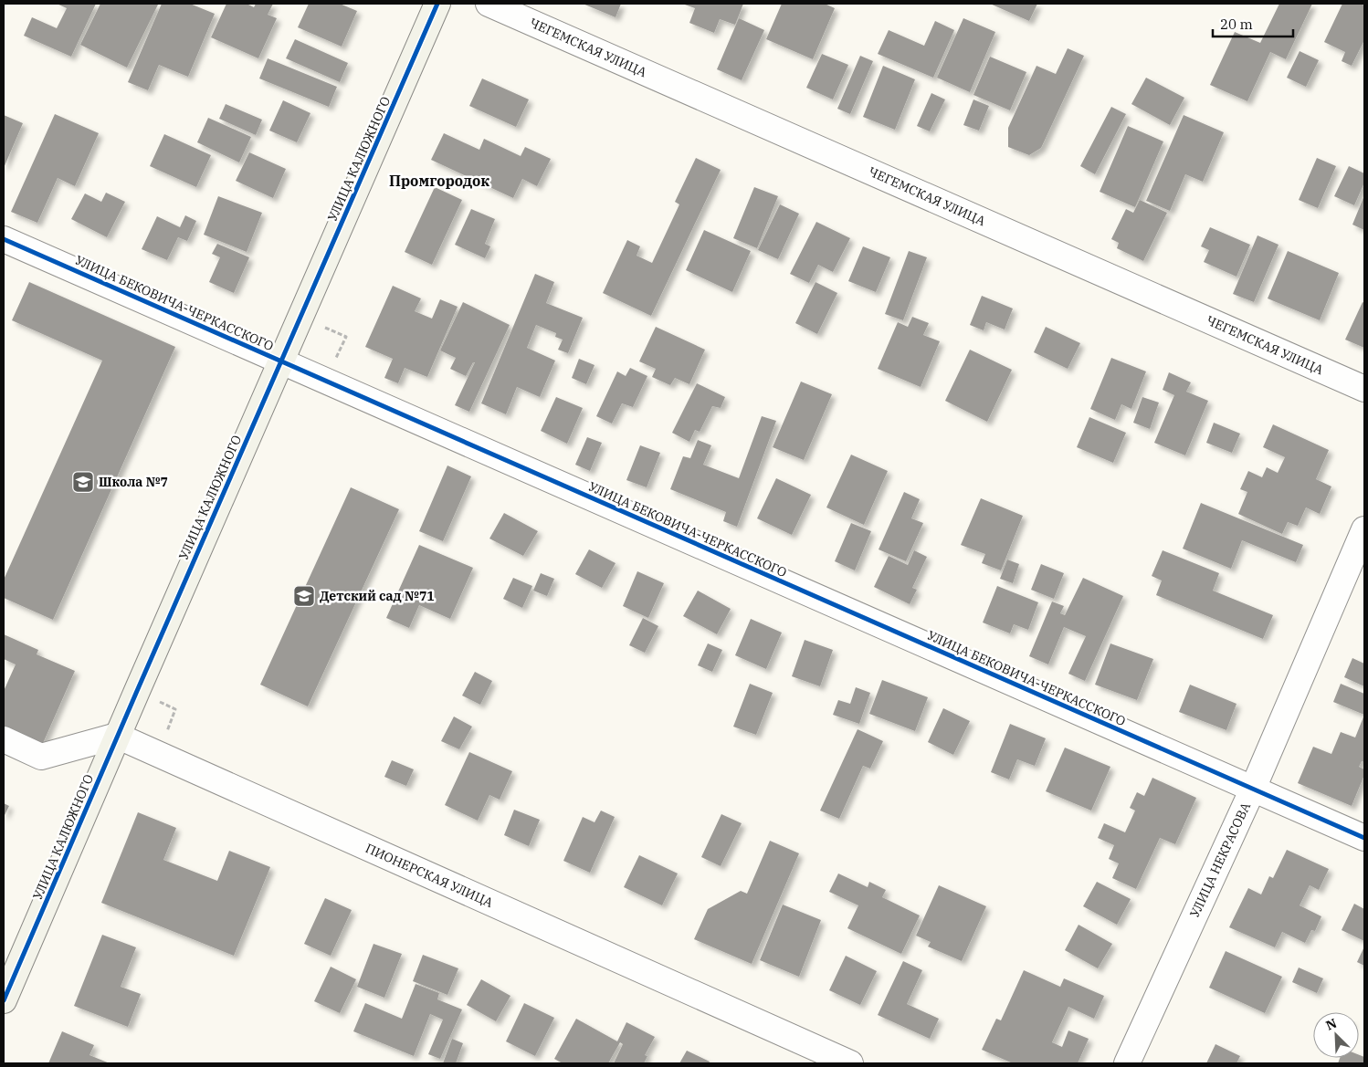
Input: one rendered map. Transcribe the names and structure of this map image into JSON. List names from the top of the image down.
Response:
{
  "streets": {
    "street": [
      "ЧЕГЕМСКАЯ УЛИЦА",
      "УЛИЦА КАЛЮЖНОГО",
      "УЛИЦА БЕКОВИЧА-ЧЕРКАССКОГО",
      "УЛИЦА НЕКРАСОВА",
      "ПИОНЕРСКАЯ УЛИЦА"
    ]
  },
  "crossings": [
    ["УЛИЦА КАЛЮЖНОГО", "УЛИЦА БЕКОВИЧА-ЧЕРКАССКОГО"],
    ["УЛИЦА КАЛЮЖНОГО", "ПИОНЕРСКАЯ УЛИЦА"],
    ["УЛИЦА БЕКОВИЧА-ЧЕРКАССКОГО", "УЛИЦА НЕКРАСОВА"]
  ],
  "districts": ["Промгородок"],
  "places": {
    "school or university": ["Школа №7", "Детский сад №71"]
  },
  "scale_bar": "20 m",
  "north": "top left"
}
